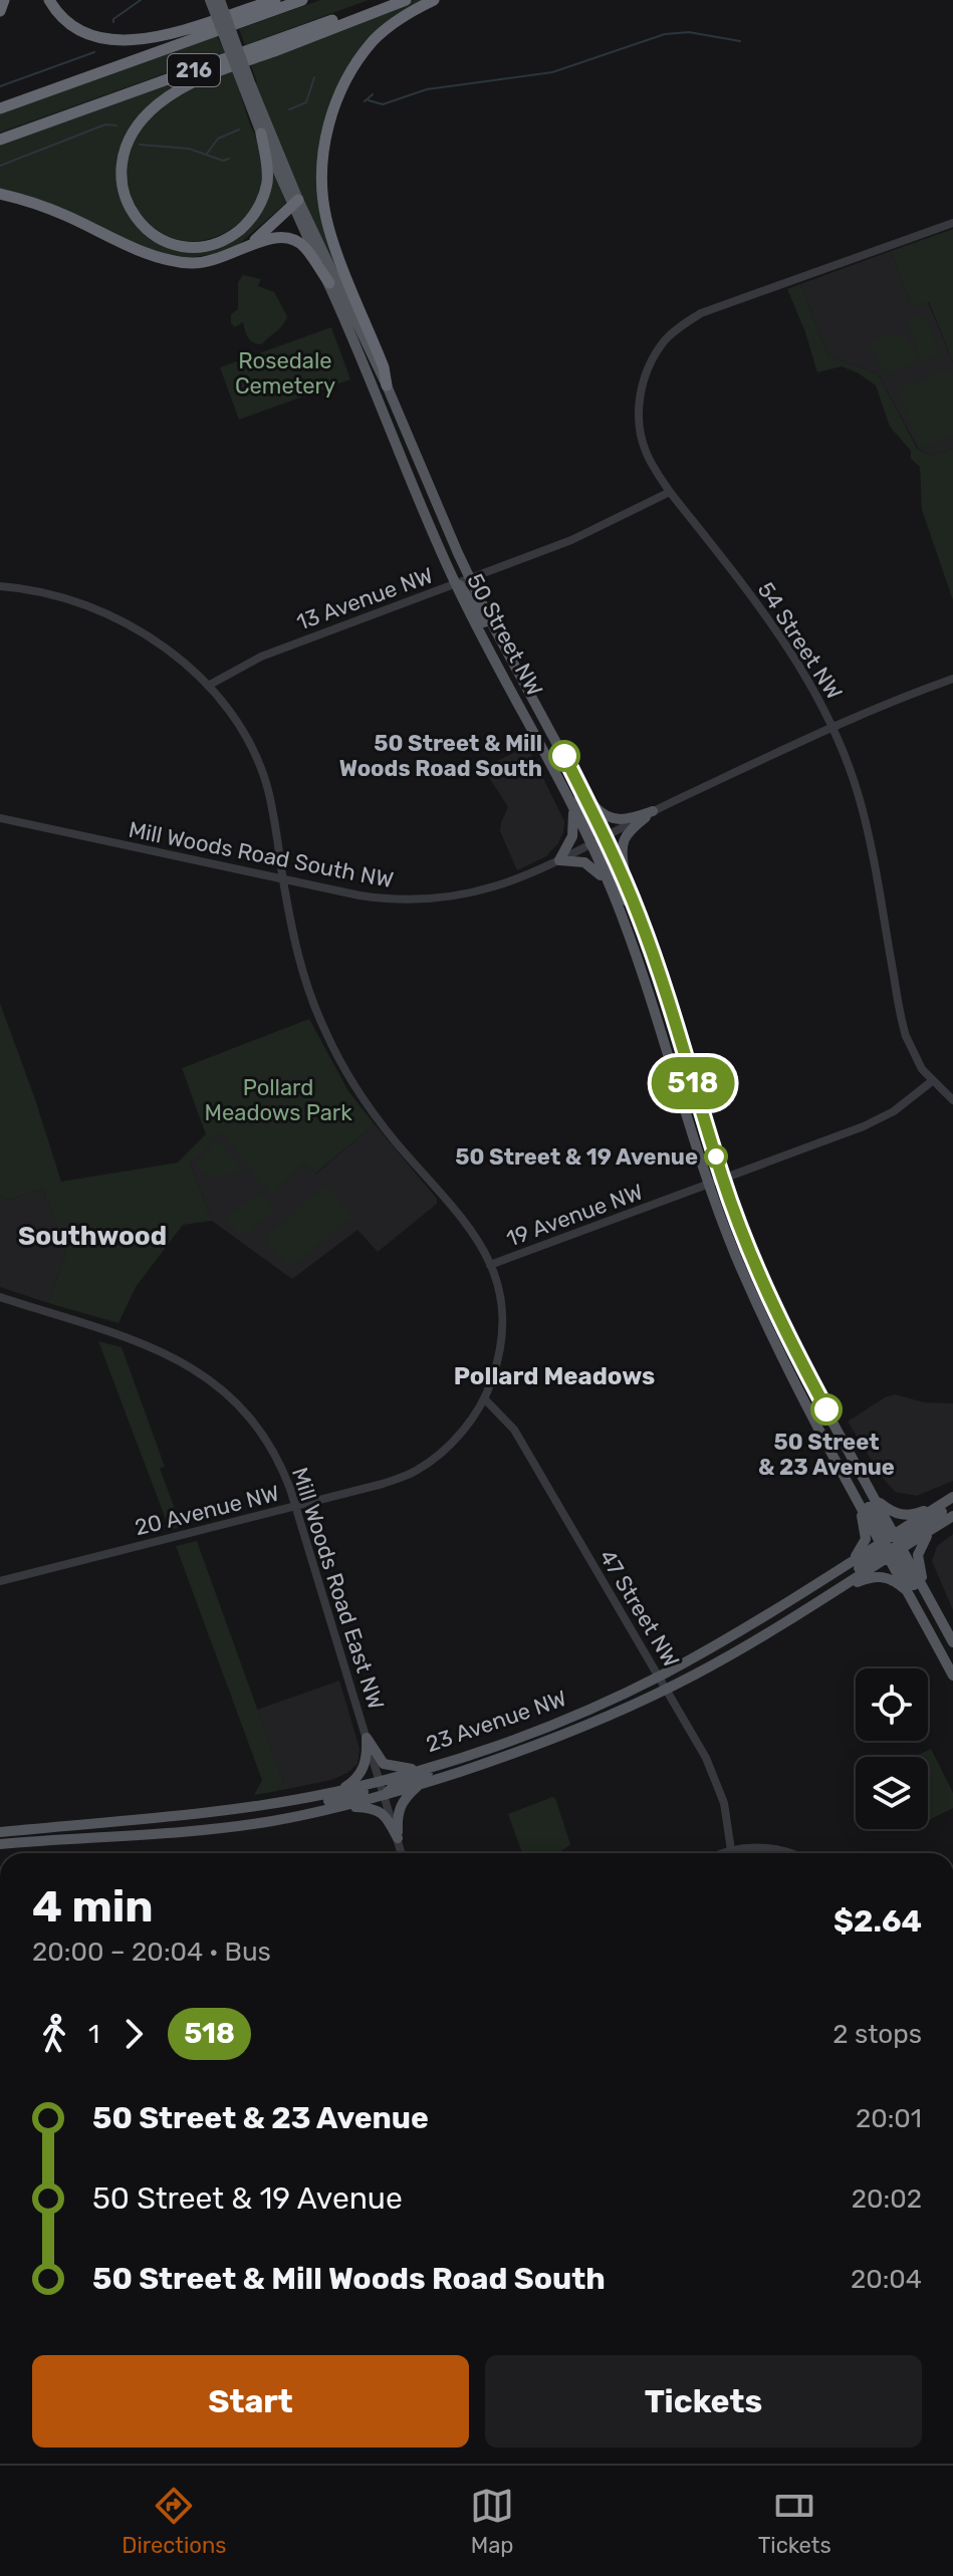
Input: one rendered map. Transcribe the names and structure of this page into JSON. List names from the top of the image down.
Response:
{
  "streets": {
    "highway": ["216"],
    "main road": ["50 Street NW", "23 Avenue NW"],
    "street": [
      "13 Avenue NW",
      "54 Street NW",
      "Mill Woods Road South NW",
      "19 Avenue NW",
      "20 Avenue NW",
      "Mill Woods Road East NW",
      "47 Street NW"
    ]
  },
  "crossings": [
    ["13 Avenue NW", "50 Street NW"],
    ["13 Avenue NW", "54 Street NW"],
    ["13 Avenue NW", "20 Avenue NW"],
    ["50 Street NW", "Mill Woods Road South NW"],
    ["50 Street NW", "19 Avenue NW"],
    ["50 Street NW", "23 Avenue NW"],
    ["54 Street NW", "Mill Woods Road South NW"],
    ["54 Street NW", "19 Avenue NW"],
    ["Mill Woods Road South NW", "20 Avenue NW"],
    ["19 Avenue NW", "20 Avenue NW"],
    ["20 Avenue NW", "Mill Woods Road East NW"],
    ["20 Avenue NW", "47 Street NW"],
    ["Mill Woods Road East NW", "23 Avenue NW"],
    ["47 Street NW", "23 Avenue NW"]
  ],
  "districts": ["Southwood", "Pollard Meadows"],
  "parks": ["Rosedale Cemetery", "Pollard Meadows Park"],
  "places": ["50 Street & Mill Woods Road South", "50 Street & 19 Avenue", "50 Street & 23 Avenue"],
  "lines": ["bus line 518"],
  "page": {
    "on_map": "518",
    "heading": ["4 min", "20:00 – 20:04 · Bus", "$2.64"],
    "legs": ["1", "518", "2 stops"],
    "list": [
      {
        "name": "50 Street & 23 Avenue",
        "value": "20:01"
      },
      {
        "name": "50 Street & 19 Avenue",
        "value": "20:02"
      },
      {
        "name": "50 Street & Mill Woods Road South",
        "value": "20:04"
      }
    ],
    "buttons": ["Start", "Tickets"],
    "tabs": ["Directions", "Map", "Tickets"]
  }
}
